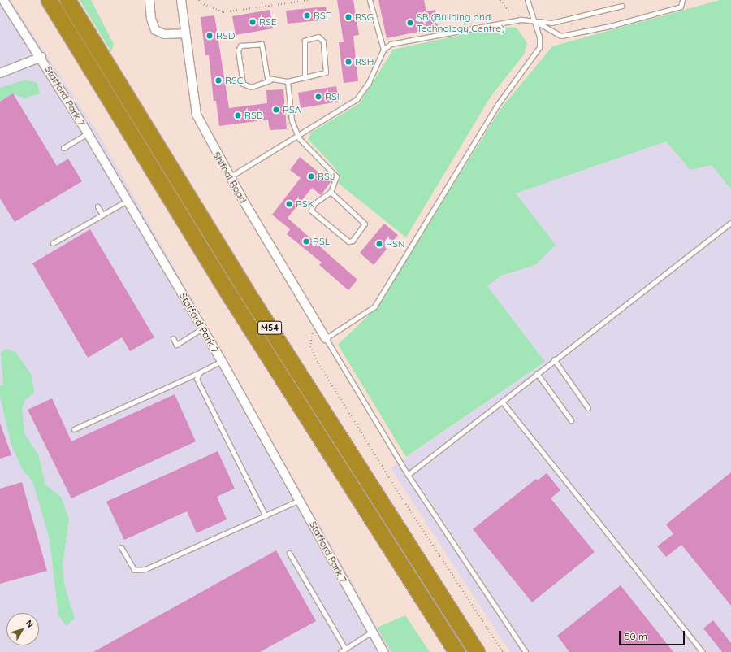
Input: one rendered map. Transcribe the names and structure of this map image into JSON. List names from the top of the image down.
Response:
{
  "streets": {
    "highway": ["M54"],
    "street": ["Stafford Park 7", "Shifnal Road"]
  },
  "places": [
    "RSF",
    "RSG",
    "RSE",
    "SB (Building and Technology Centre)",
    "RSD",
    "RSH",
    "RSC",
    "RSI",
    "RSA",
    "RSB",
    "RSJ",
    "RSK",
    "RSL",
    "RSN"
  ],
  "scale_bar": "50 m",
  "north": "top right"
}
